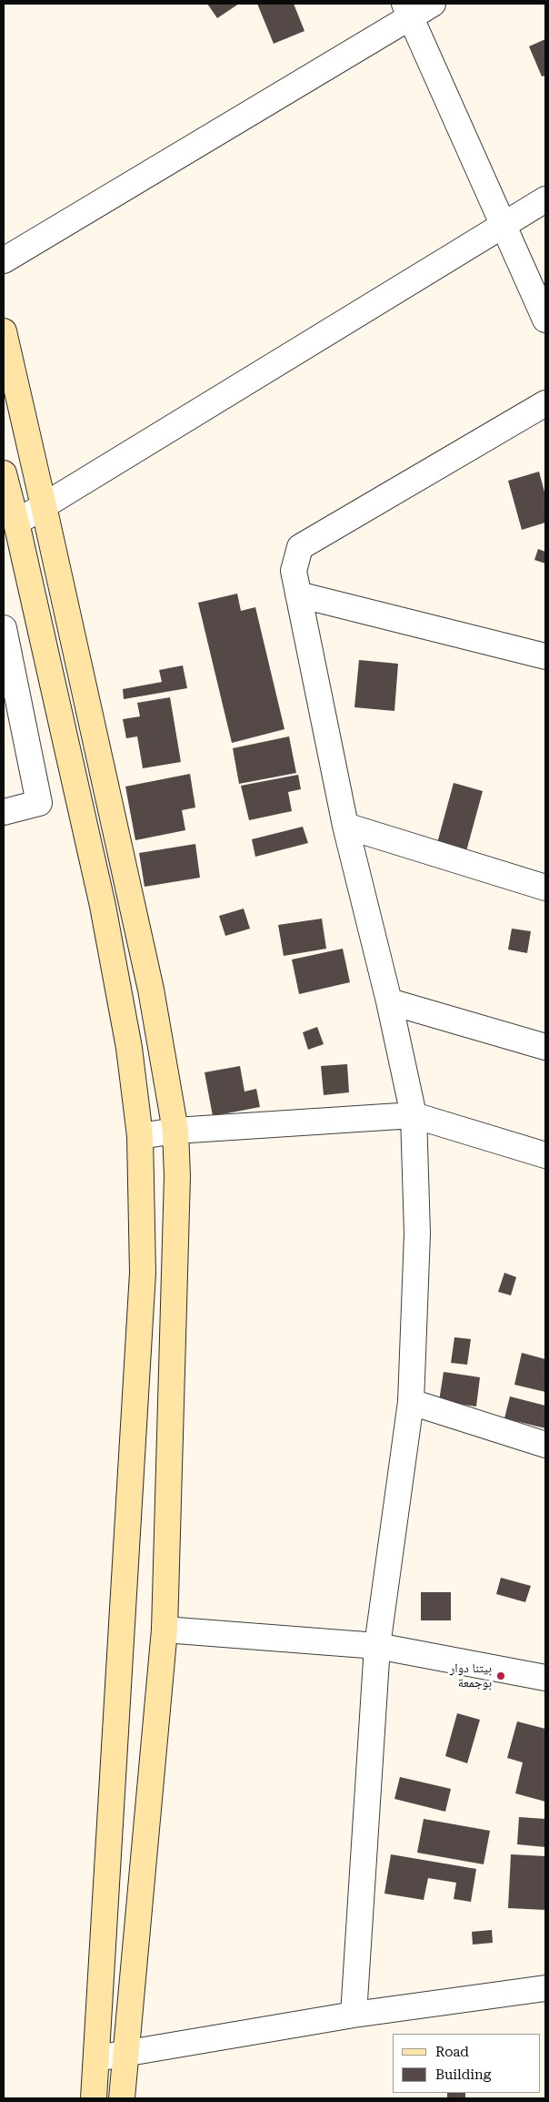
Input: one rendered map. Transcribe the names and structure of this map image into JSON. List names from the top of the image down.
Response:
{
  "places": ["بيتنا دوار بوجمعة"],
  "legend": ["Road", "Building"]
}
